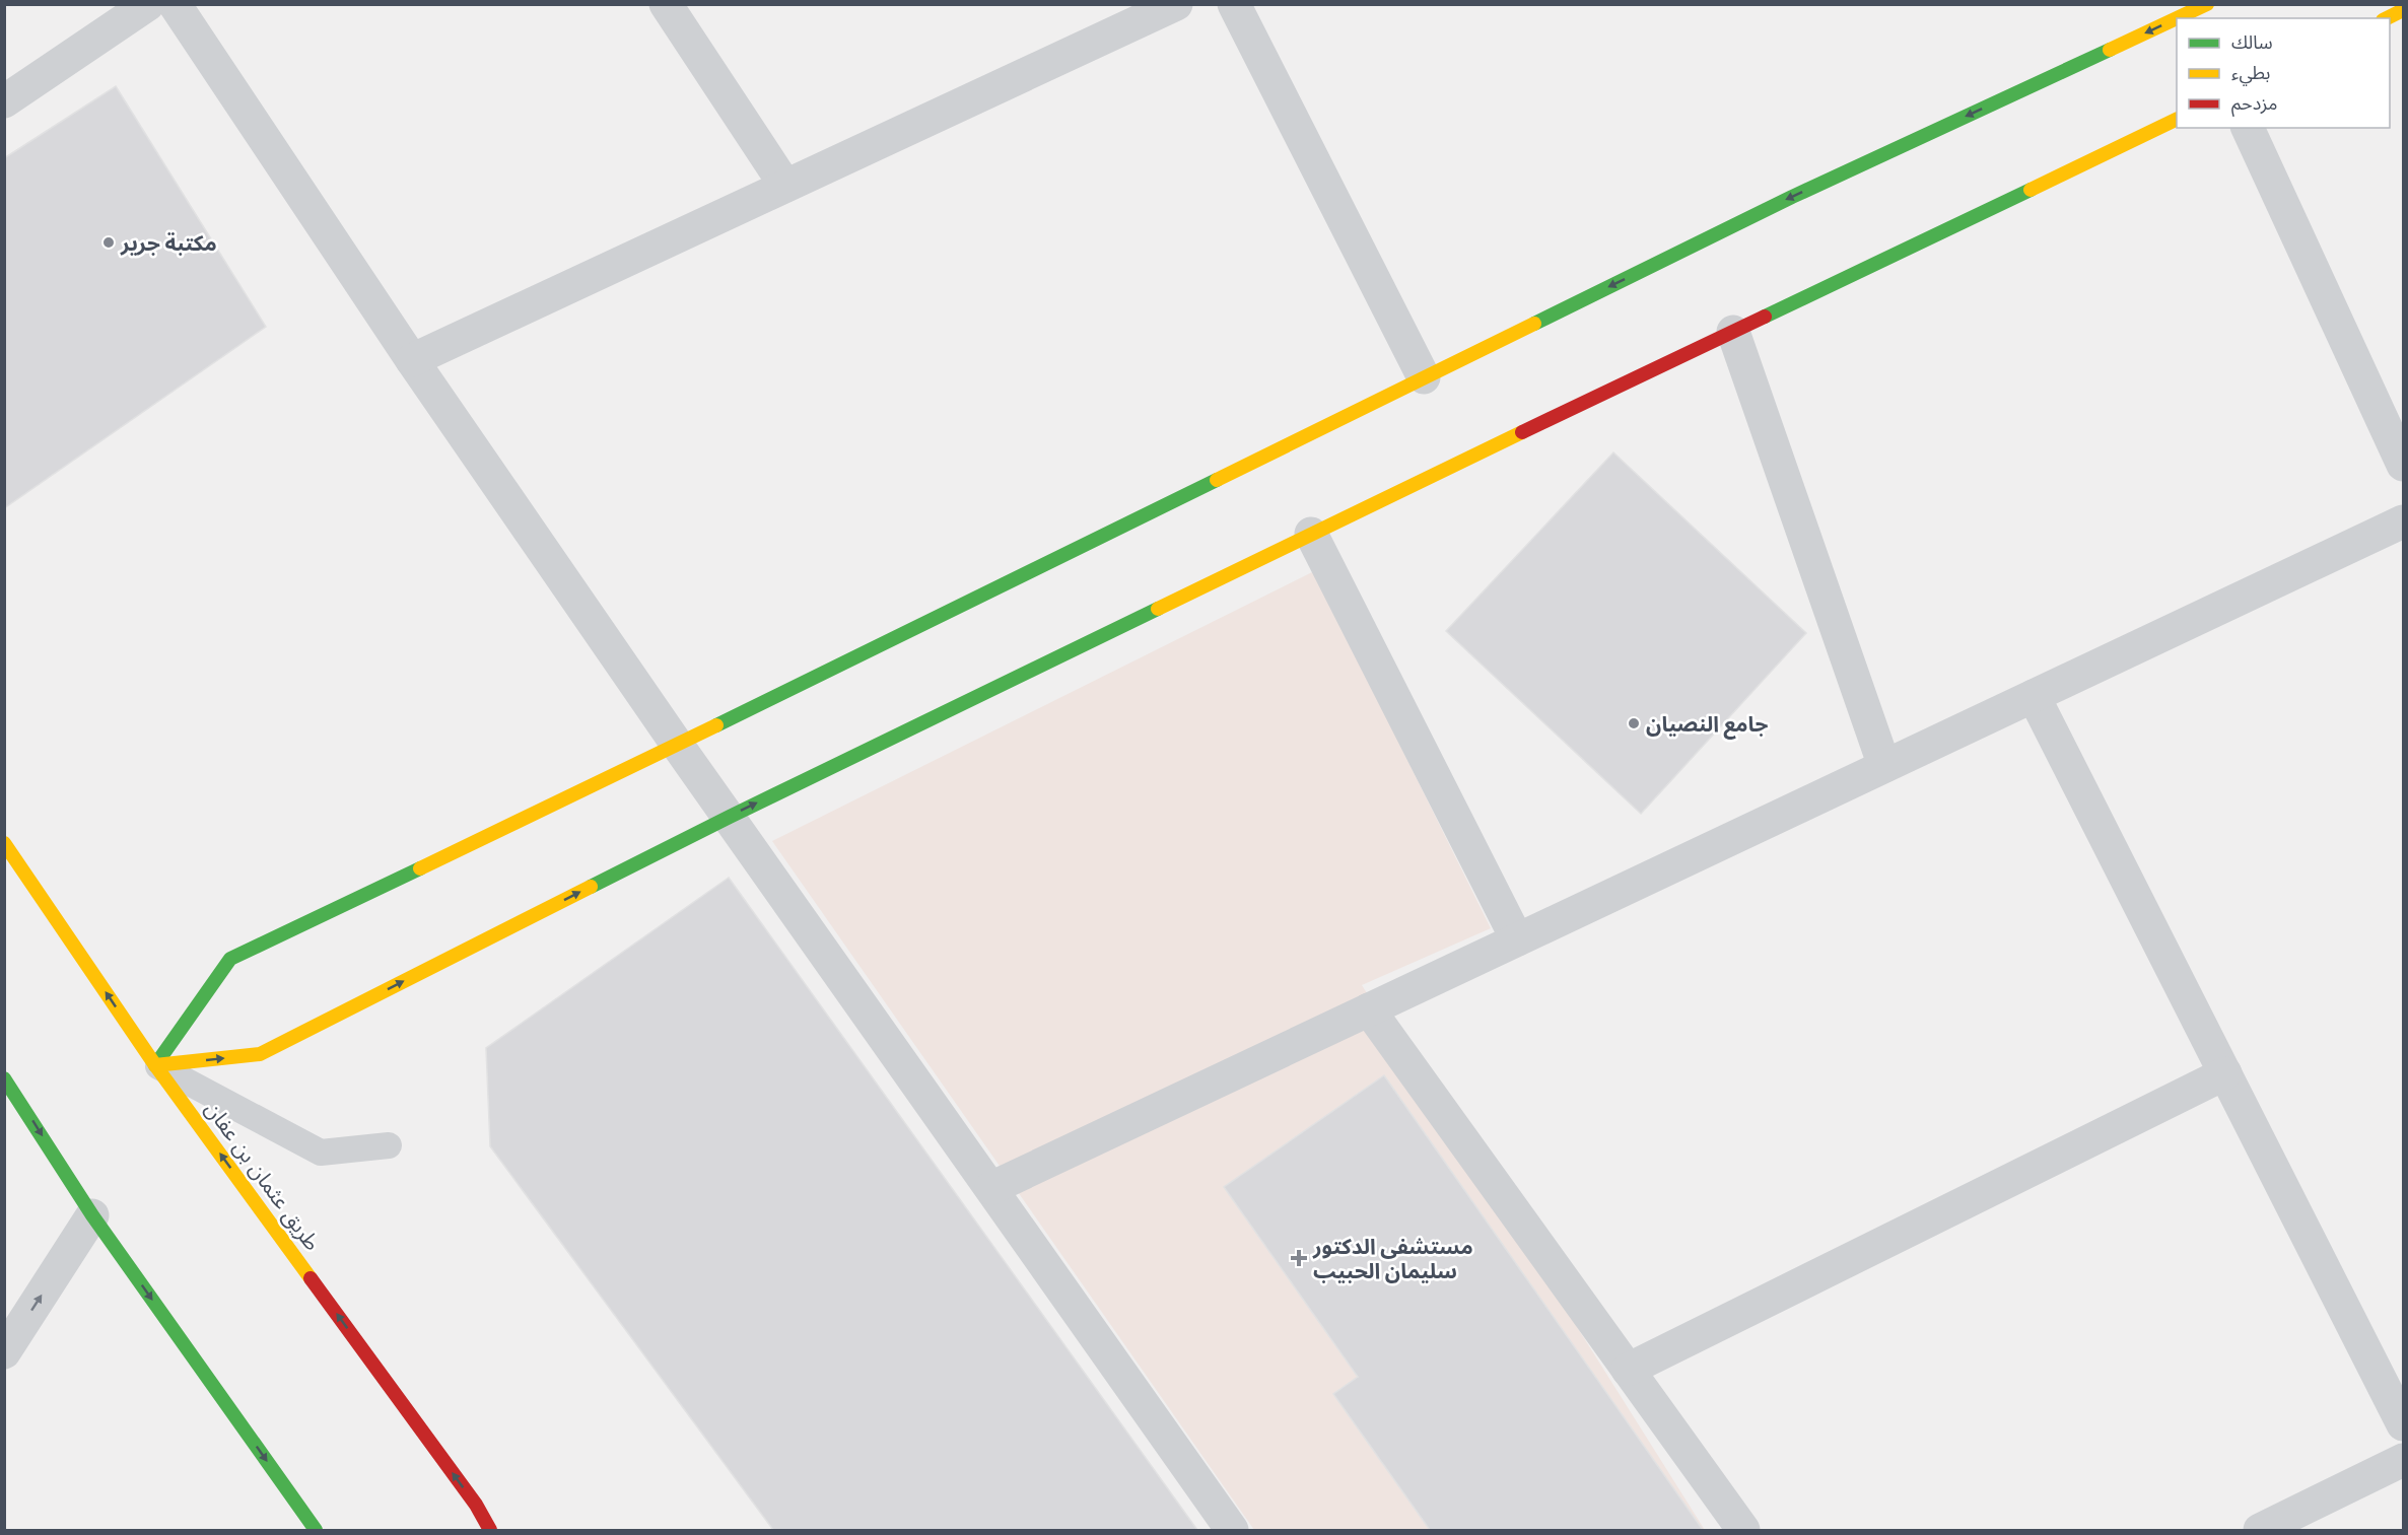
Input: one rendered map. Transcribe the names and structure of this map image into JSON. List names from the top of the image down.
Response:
{
  "streets": {
    "street": ["طريق عثمان بن عفان"]
  },
  "one_way": ["طريق عثمان بن عفان"],
  "places": {
    "other": ["مكتبة جرير", "جامع النصيان"],
    "health": ["مستشفى الدكتور سليمان الحبيب"]
  },
  "legend": ["سالك", "بطيء", "مزدحم"]
}
